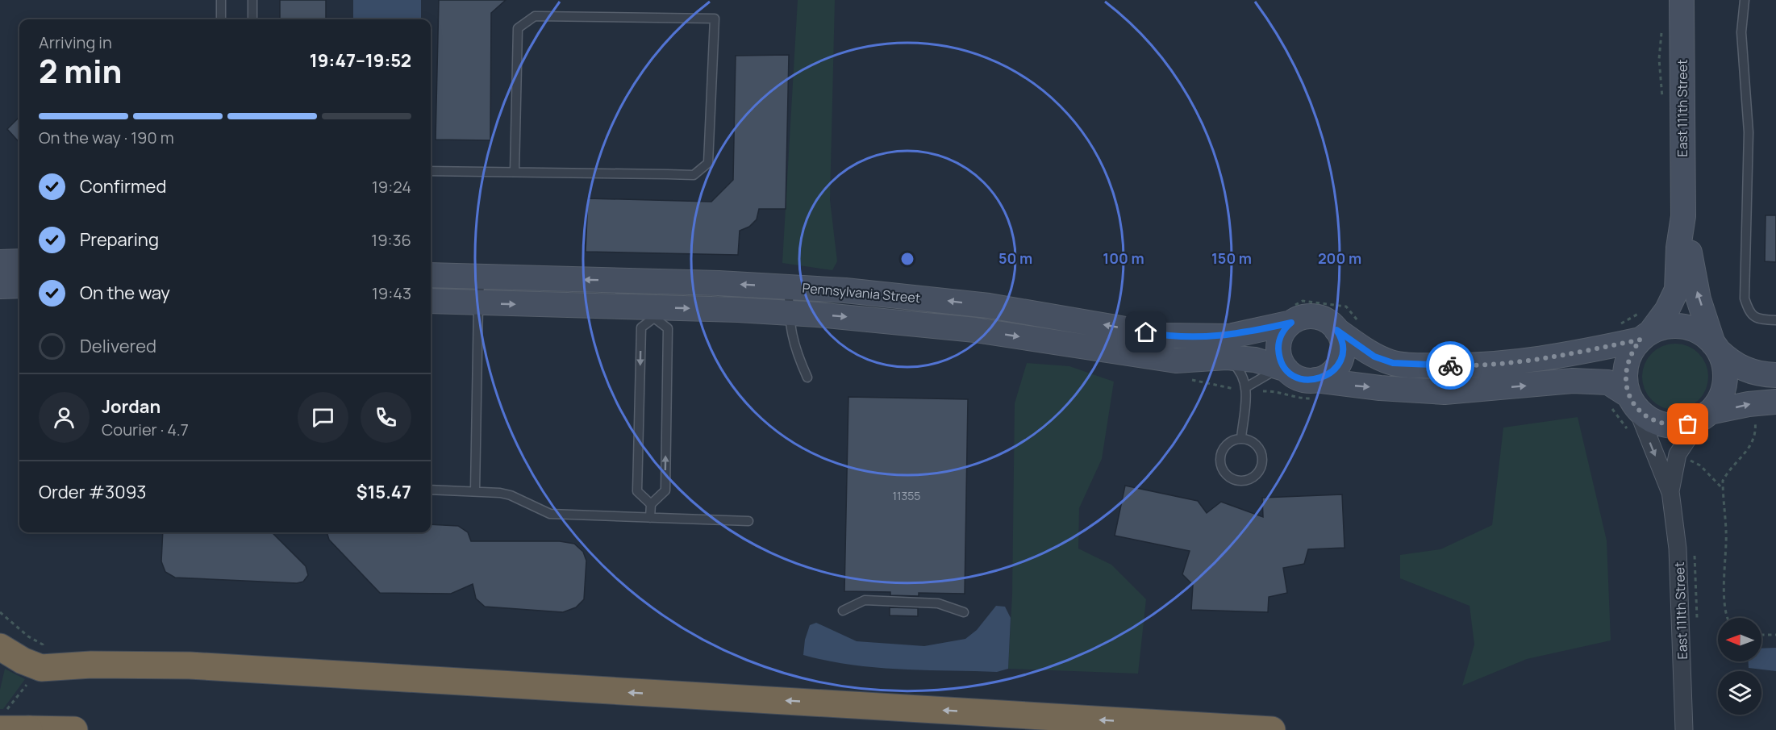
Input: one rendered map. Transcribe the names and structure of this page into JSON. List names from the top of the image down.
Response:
{
  "streets": {
    "main road": ["East 111th Street", "Pennsylvania Street"]
  },
  "house_numbers": ["11355"],
  "north": "left",
  "page": {
    "heading": ["2 min", "Arriving in", "19:47–19:52"],
    "panel": [
      "Jordan",
      "Courier · 4.7",
      "Order #3093",
      "$15.47"
    ],
    "bar": "On the way · 190 m",
    "list": [
      ["Confirmed", "19:24"],
      ["Preparing", "19:36"],
      ["On the way", "19:43"],
      "Delivered"
    ]
  },
  "rings": [
    "50 m",
    "100 m",
    "150 m",
    "200 m"
  ]
}
